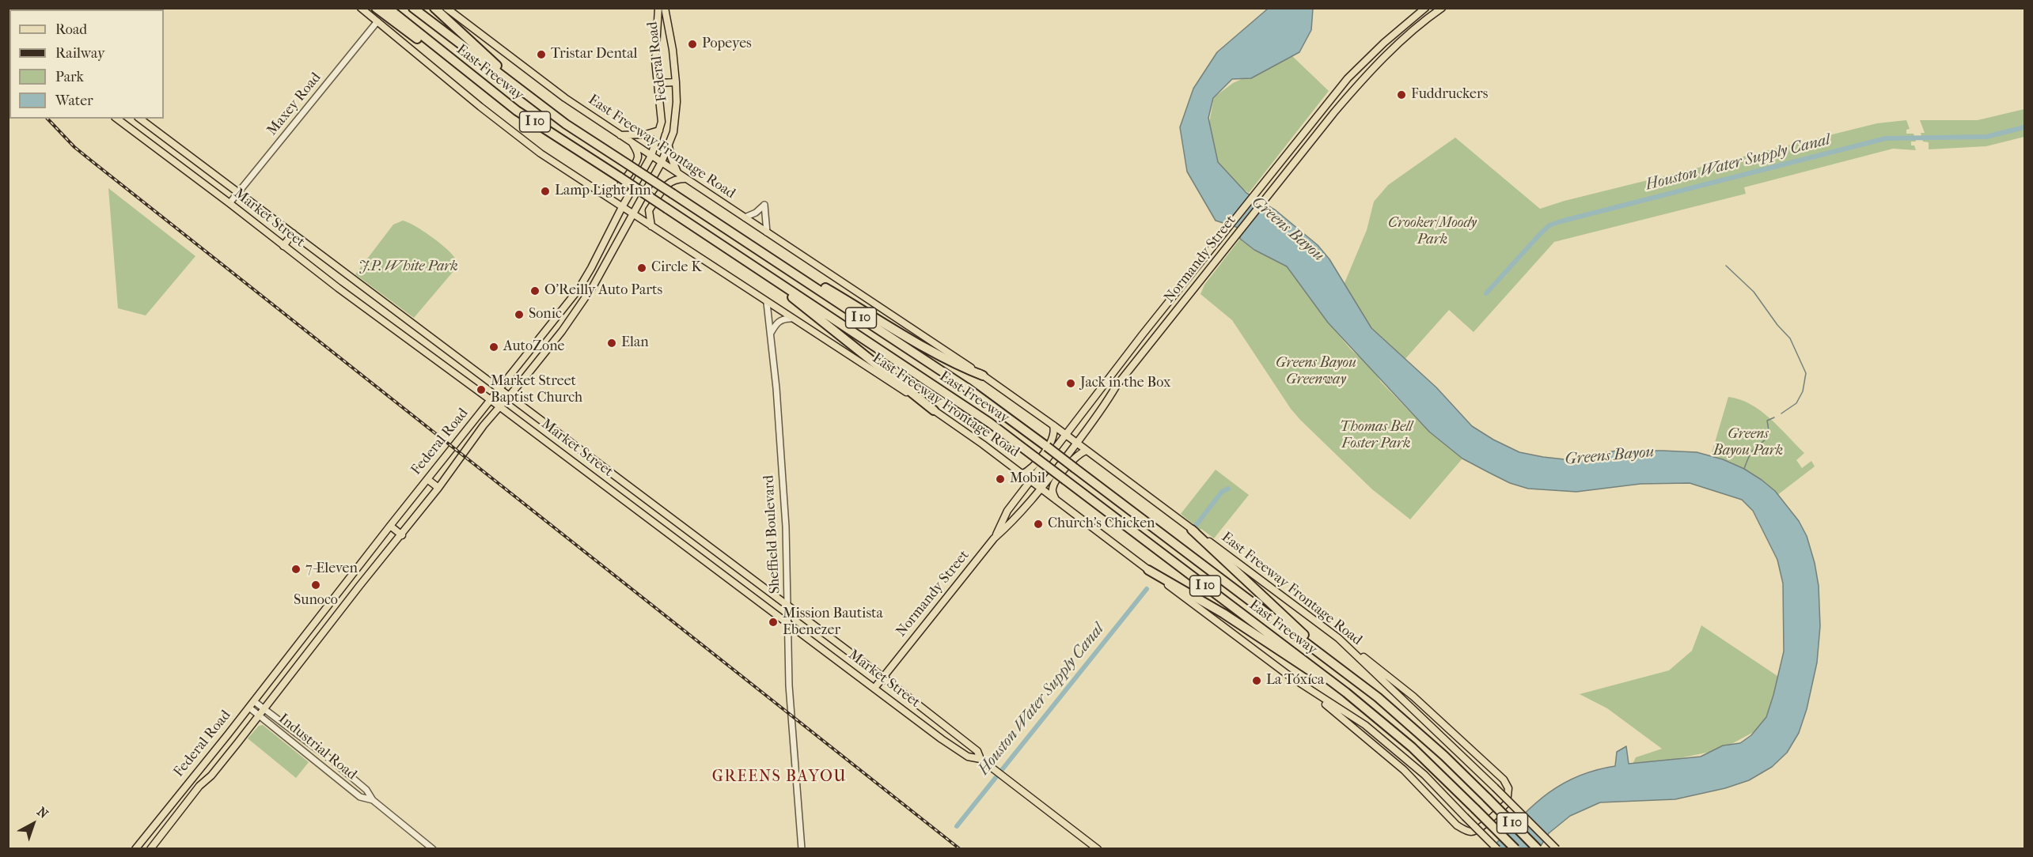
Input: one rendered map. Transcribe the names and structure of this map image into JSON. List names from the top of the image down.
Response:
{
  "streets": {
    "highway": ["East Freeway", "I 10"],
    "main road": [
      "Federal Road",
      "East Freeway Frontage Road",
      "Market Street",
      "Normandy Street"
    ],
    "street": ["Maxey Road", "Sheffield Boulevard", "Industrial Road"]
  },
  "crossings": [
    ["Federal Road", "East Freeway Frontage Road"],
    ["Federal Road", "Market Street"],
    ["Federal Road", "Industrial Road"],
    ["Maxey Road", "East Freeway Frontage Road"],
    ["Maxey Road", "Market Street"],
    ["East Freeway Frontage Road", "Normandy Street"],
    ["East Freeway Frontage Road", "Sheffield Boulevard"],
    ["Market Street", "Normandy Street"],
    ["Market Street", "Sheffield Boulevard"]
  ],
  "districts": ["GREENS BAYOU"],
  "water": ["Houston Water Supply Canal", "Greens Bayou"],
  "parks": [
    "Crooker/Moody Park",
    "J.P. White Park",
    "Greens Bayou Greenway",
    "Thomas Bell Foster Park",
    "Greens Bayou Park"
  ],
  "places": [
    "Popeyes",
    "Tristar Dental",
    "Fuddruckers",
    "Lamp Light Inn",
    "Circle K",
    "O'Reilly Auto Parts",
    "Sonic",
    "Elan",
    "AutoZone",
    "Jack in the Box",
    "Market Street Baptist Church",
    "Mobil",
    "Church's Chicken",
    "7-Eleven",
    "Sunoco",
    "Mission Bautista Ebenezer",
    "La Tóxíca"
  ],
  "legend": [
    "Road",
    "Railway",
    "Park",
    "Water"
  ],
  "north": "top right"
}
